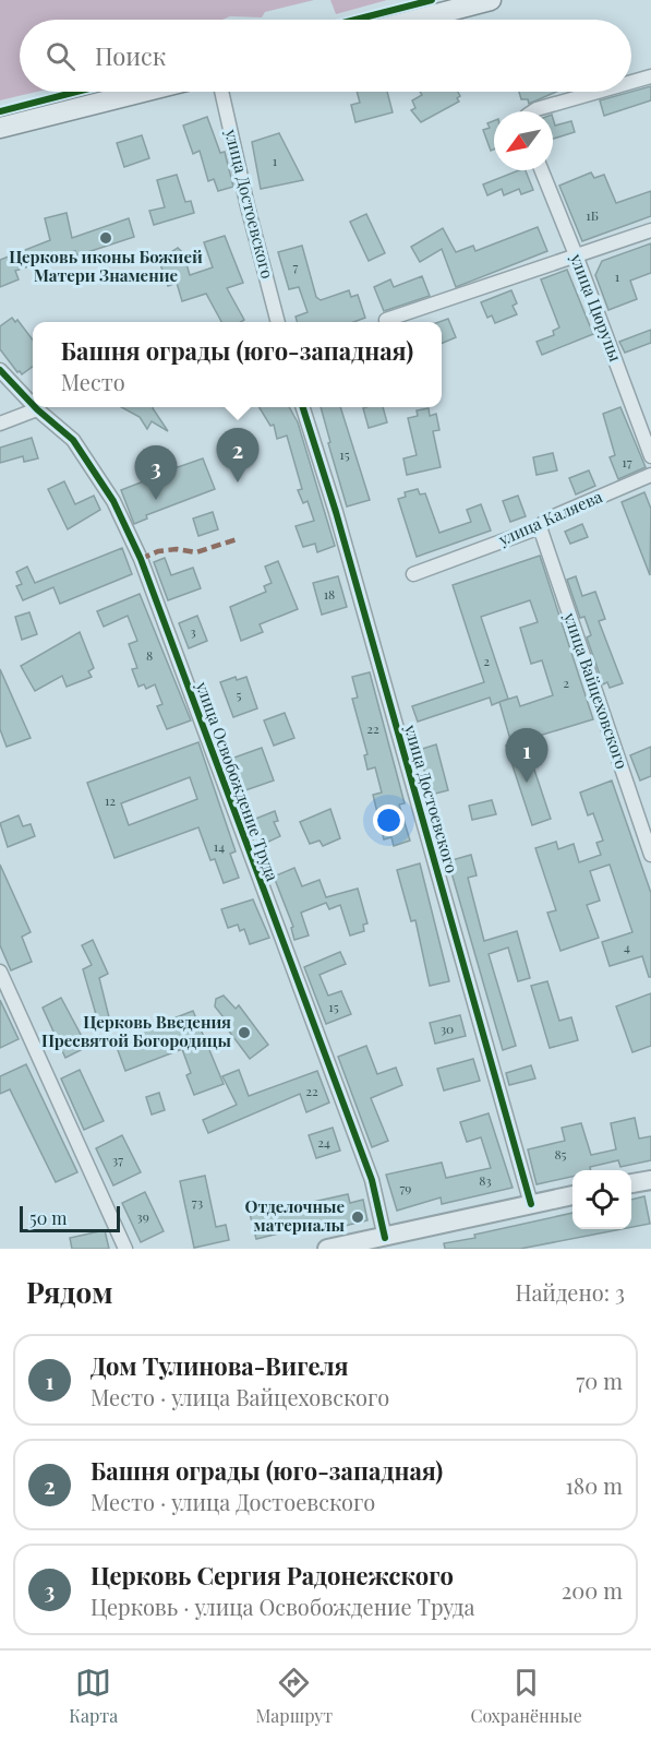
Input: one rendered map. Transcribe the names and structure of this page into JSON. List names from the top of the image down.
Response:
{
  "streets": {
    "street": [
      "улица Достоевского",
      "улица Цюрупы",
      "улица Каляева",
      "улица Вайцеховского",
      "улица Освобождение Труда"
    ]
  },
  "crossings": [
    ["улица Каляева", "улица Вайцеховского"]
  ],
  "places": ["Церковь иконы Божией Матери Знамение", "Церковь Введения Пресвятой Богородицы", "Отделочные материалы"],
  "house_numbers": [
    "1",
    "1Б",
    "7",
    "1",
    "15",
    "17",
    "18",
    "3",
    "8",
    "2",
    "2",
    "5",
    "22",
    "12",
    "14",
    "4",
    "15",
    "30",
    "22",
    "24",
    "85",
    "37",
    "83",
    "79",
    "73",
    "39"
  ],
  "scale_bar": "50 m",
  "north": "bottom left",
  "page": {
    "search": "Поиск",
    "popup": ["Башня ограды (юго-западная)", "Место"],
    "pins": ["2", "3", "1"],
    "scale": "50 m",
    "heading": ["Рядом", "Найдено: 3"],
    "list": [
      {
        "mark": "1",
        "name": "Дом Тулинова-Вигеля",
        "note": "Место · улица Вайцеховского",
        "value": "70 m"
      },
      {
        "mark": "2",
        "name": "Башня ограды (юго-западная)",
        "note": "Место · улица Достоевского",
        "value": "180 m"
      },
      {
        "mark": "3",
        "name": "Церковь Сергия Радонежского",
        "note": "Церковь · улица Освобождение Труда",
        "value": "200 m"
      }
    ],
    "nav": ["Карта", "Маршрут", "Сохранённые"]
  }
}
